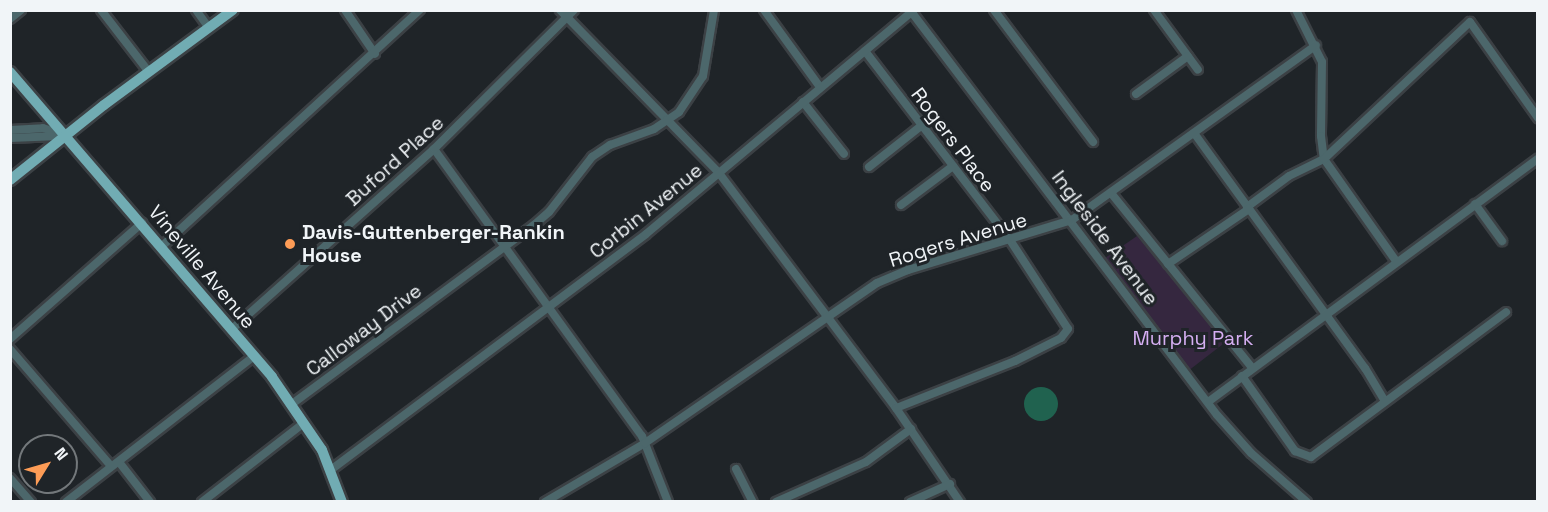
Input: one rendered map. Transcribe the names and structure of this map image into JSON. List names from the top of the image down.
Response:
{
  "streets": {
    "main road": ["Vineville Avenue"],
    "street": [
      "Rogers Place",
      "Buford Place",
      "Corbin Avenue",
      "Ingleside Avenue",
      "Rogers Avenue",
      "Calloway Drive"
    ]
  },
  "crossings": [
    ["Rogers Place", "Corbin Avenue"],
    ["Rogers Place", "Rogers Avenue"],
    ["Buford Place", "Vineville Avenue"],
    ["Corbin Avenue", "Ingleside Avenue"],
    ["Corbin Avenue", "Vineville Avenue"],
    ["Ingleside Avenue", "Rogers Avenue"],
    ["Vineville Avenue", "Calloway Drive"]
  ],
  "parks": ["Murphy Park"],
  "places": ["Davis-Guttenberger-Rankin House"],
  "north": "top right"
}
